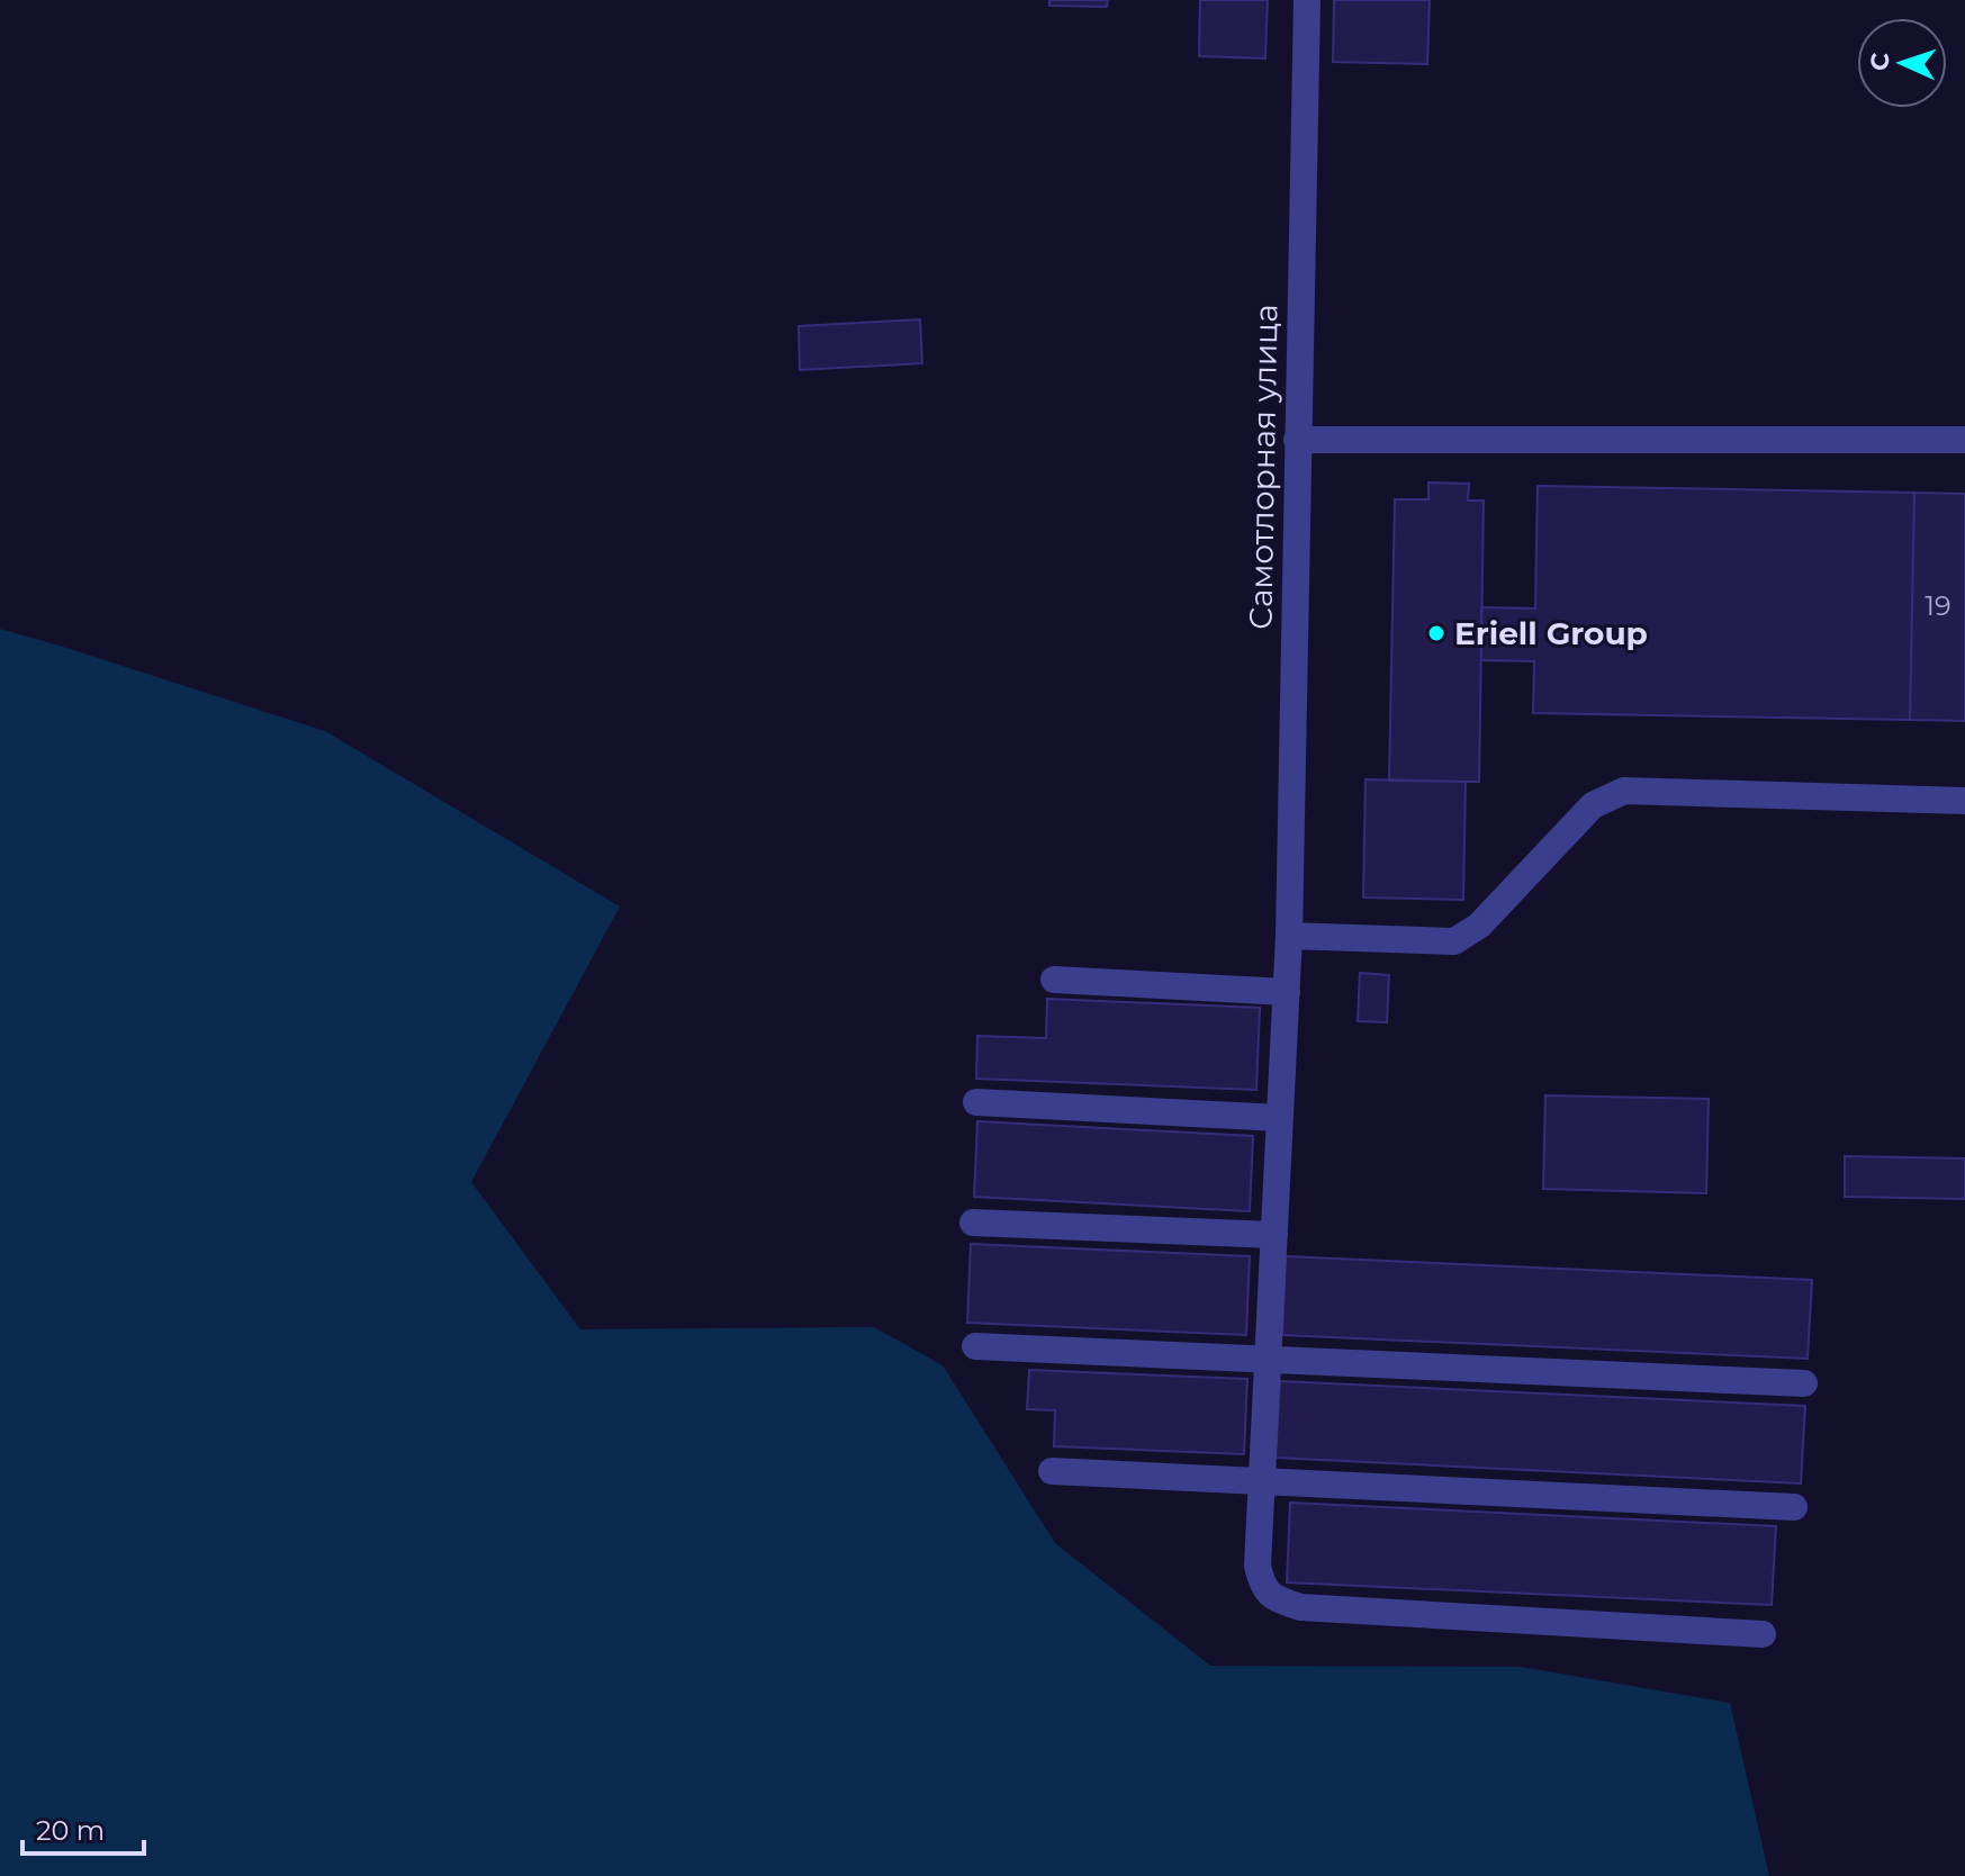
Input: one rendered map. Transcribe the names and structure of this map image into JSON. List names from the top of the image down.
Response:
{
  "streets": {
    "street": ["Самотлорная улица"]
  },
  "places": ["Eriell Group"],
  "house_numbers": ["19"],
  "scale_bar": "20 m",
  "north": "left"
}
